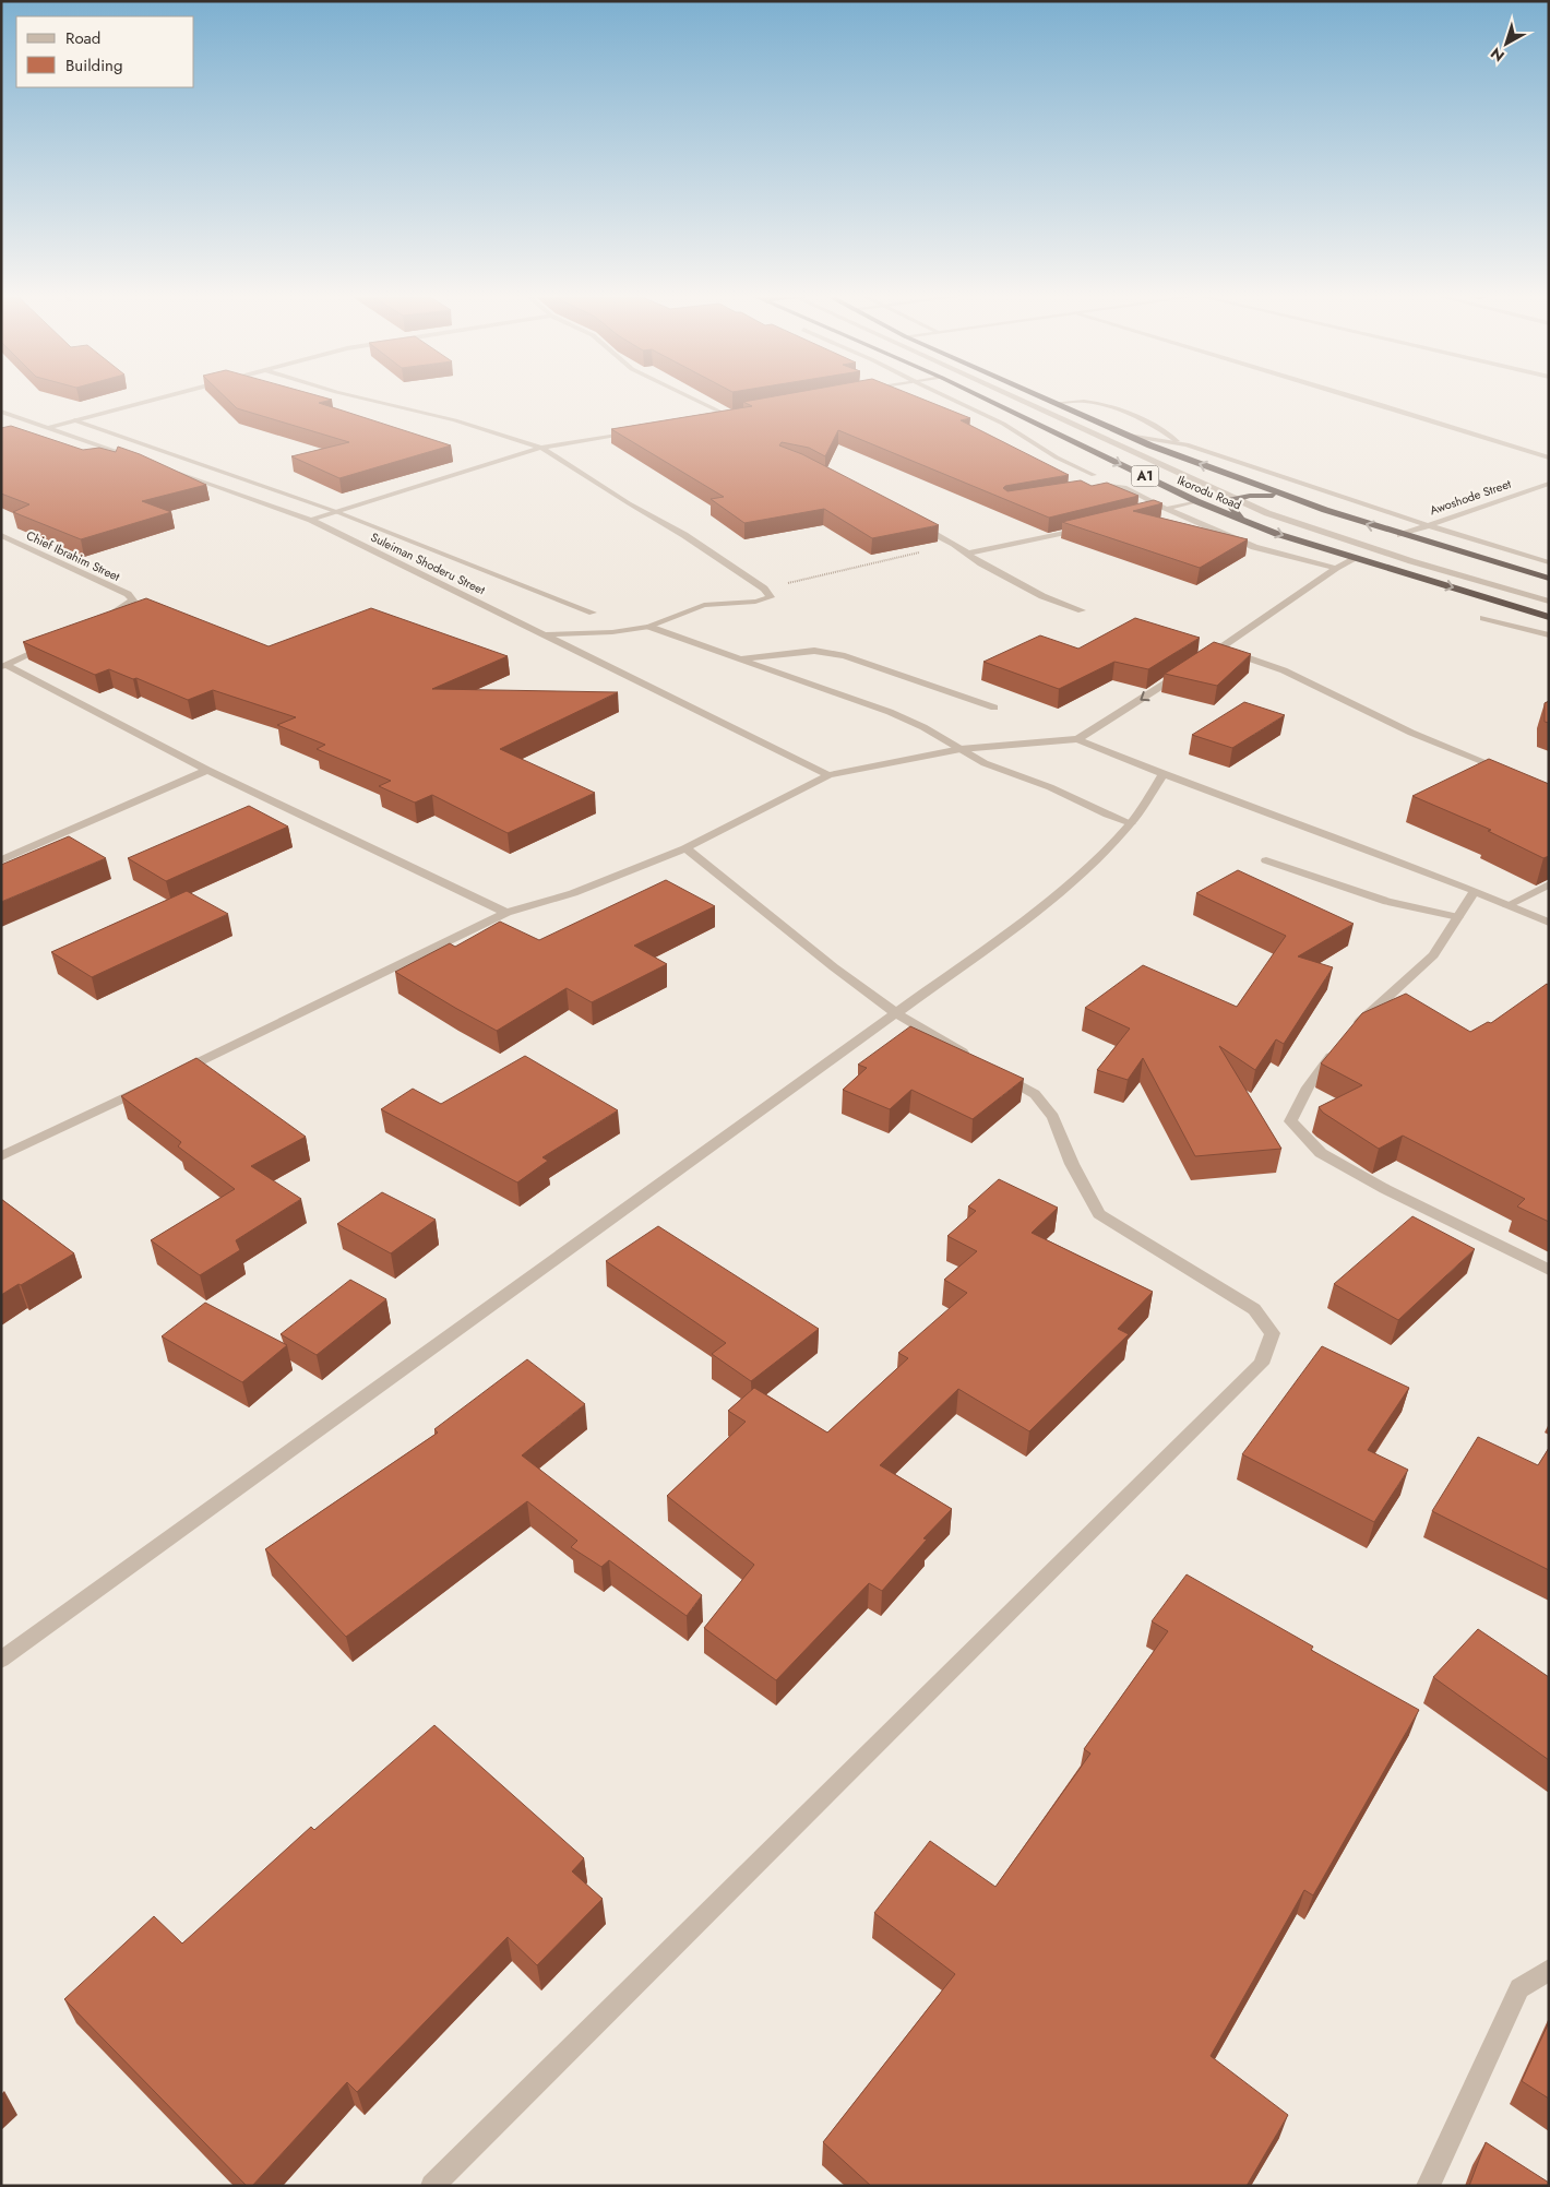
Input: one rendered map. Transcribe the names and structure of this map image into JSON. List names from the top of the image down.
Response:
{
  "streets": {
    "highway": ["A1", "Ikorodu Road"],
    "street": ["Awoshode Street", "Chief Ibrahim Street", "Suleiman Shoderu Street"]
  },
  "crossings": [
    ["Ikorodu Road", "Awoshode Street"]
  ],
  "legend": ["Road", "Building"],
  "north": "bottom left"
}
